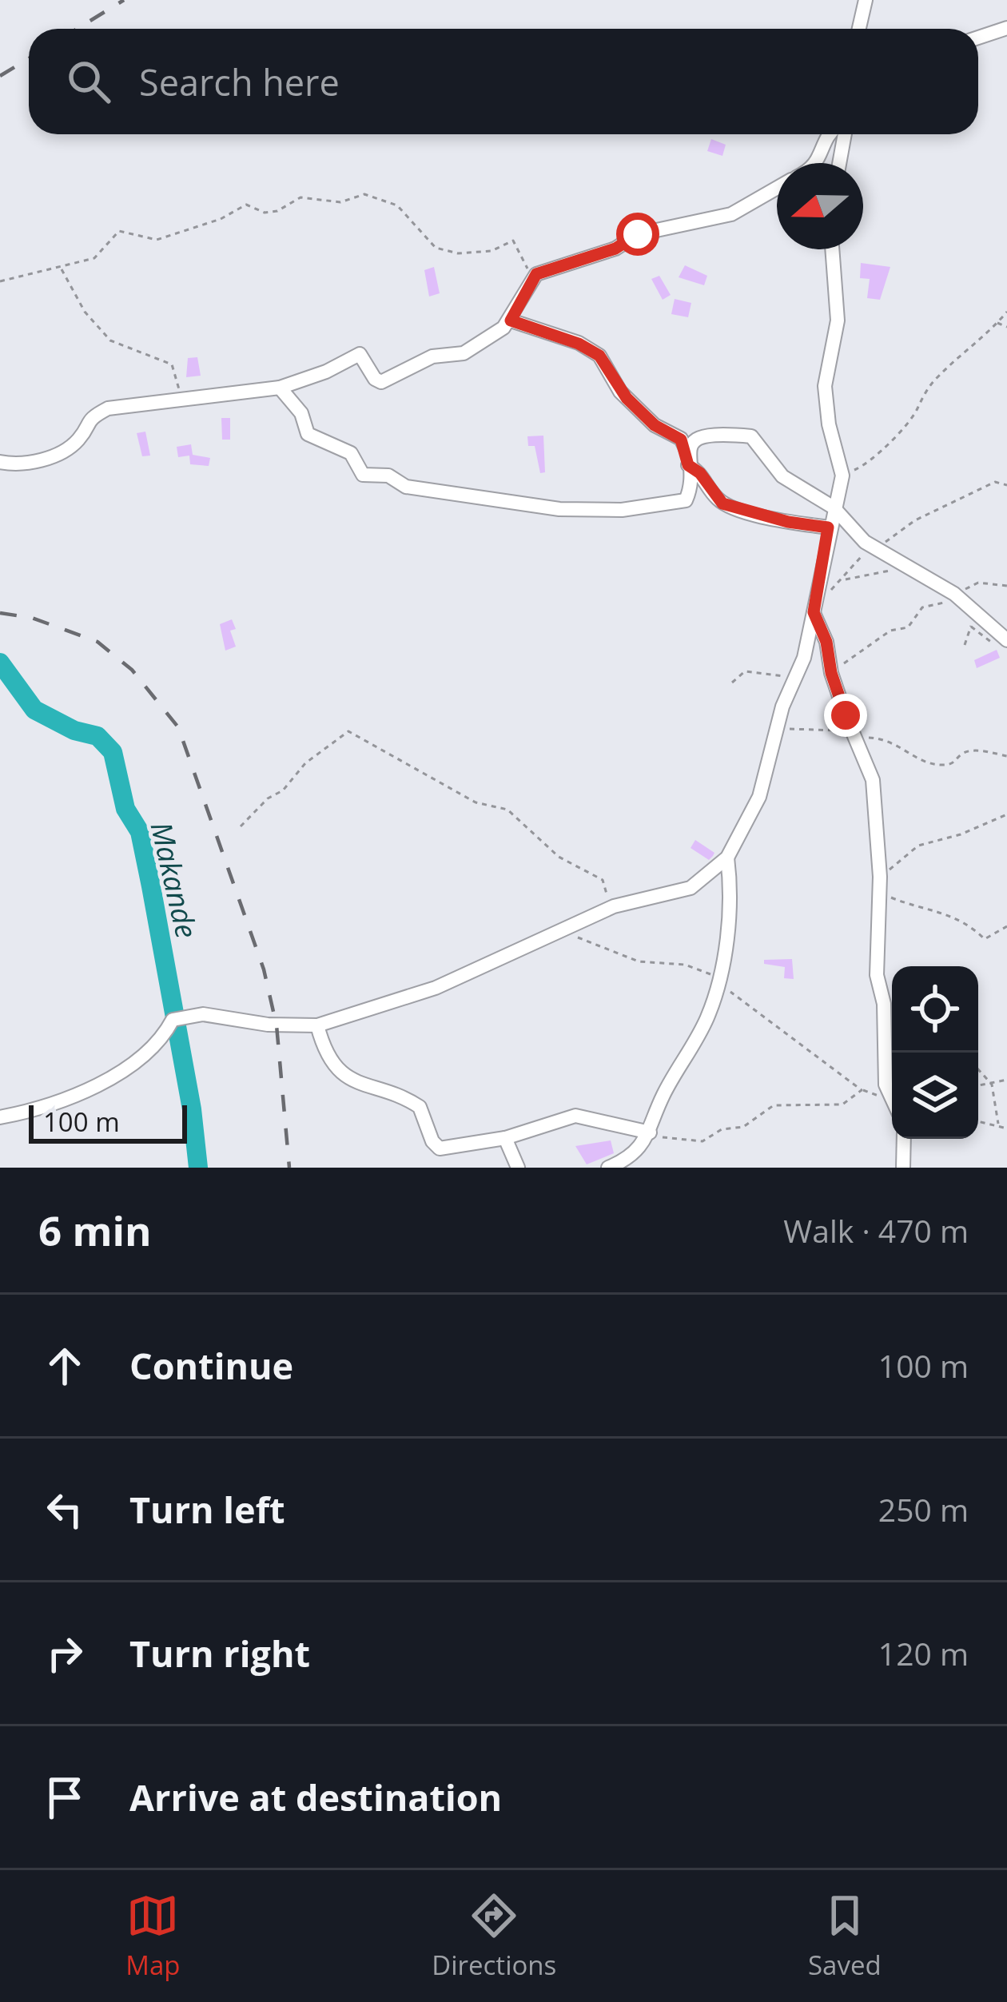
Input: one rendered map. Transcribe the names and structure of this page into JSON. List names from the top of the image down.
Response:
{
  "water": ["Makande"],
  "scale_bar": "100 m",
  "north": "left",
  "page": {
    "search": "Search here",
    "scale": "100 m",
    "heading": ["6 min", "Walk · 470 m"],
    "list": [
      ["Continue", "100 m"],
      ["Turn left", "250 m"],
      ["Turn right", "120 m"],
      "Arrive at destination"
    ],
    "nav": ["Map", "Directions", "Saved"]
  }
}
